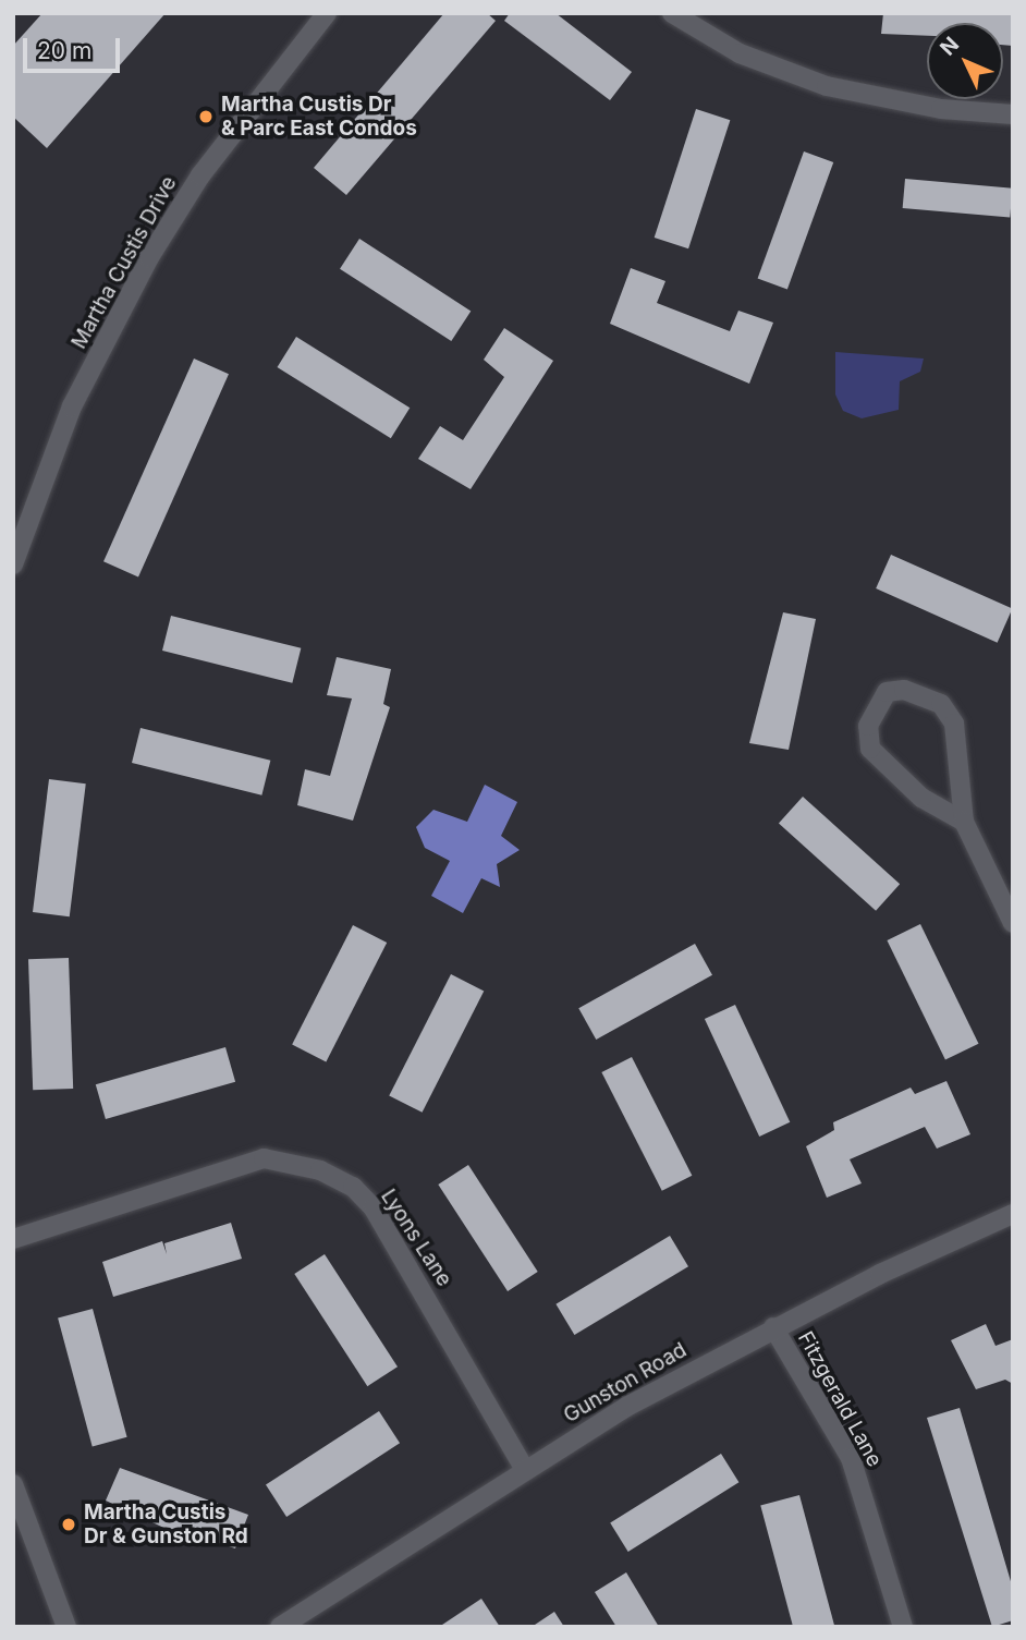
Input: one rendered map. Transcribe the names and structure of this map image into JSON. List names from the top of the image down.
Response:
{
  "streets": {
    "street": [
      "Martha Custis Drive",
      "Lyons Lane",
      "Gunston Road",
      "Fitzgerald Lane"
    ]
  },
  "crossings": [
    ["Lyons Lane", "Gunston Road"],
    ["Gunston Road", "Fitzgerald Lane"]
  ],
  "places": ["Martha Custis Dr & Parc East Condos", "Martha Custis Dr & Gunston Rd"],
  "scale_bar": "20 m",
  "north": "top left"
}
